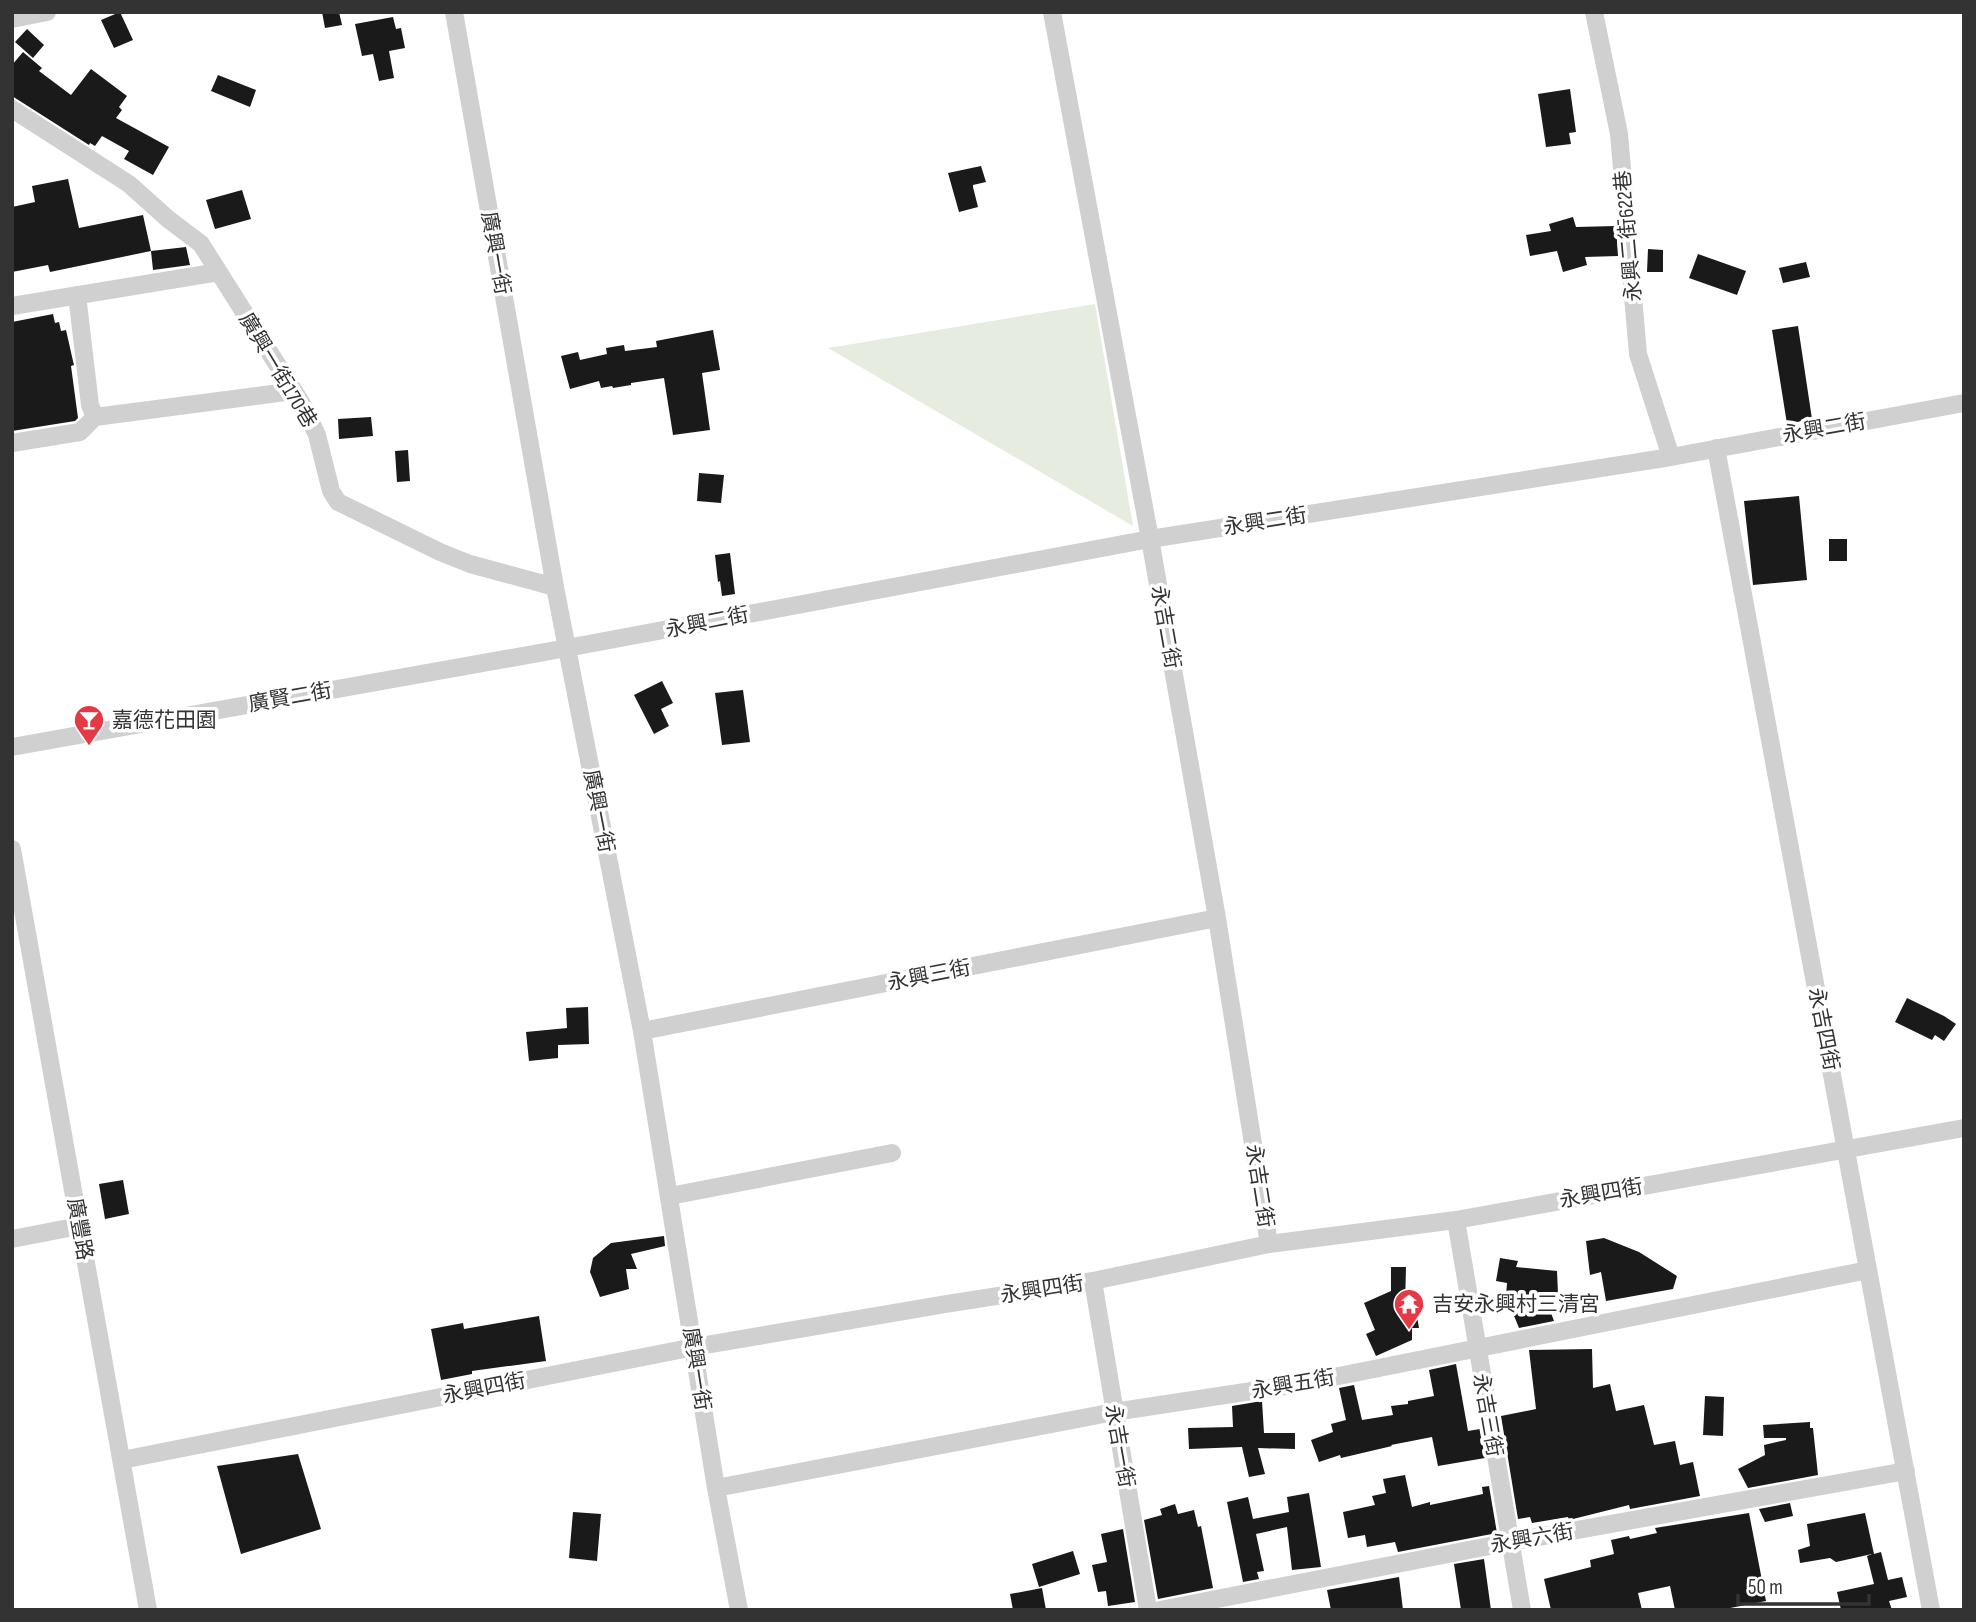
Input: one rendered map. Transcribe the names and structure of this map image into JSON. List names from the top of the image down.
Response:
{
  "streets": {
    "street": [
      "永興二街622巷",
      "廣興一街",
      "廣興一街170巷",
      "永興二街",
      "永吉二街",
      "廣賢二街",
      "永興三街",
      "永吉四街",
      "永興四街",
      "廣豐路",
      "永興五街",
      "永吉三街",
      "永吉一街",
      "永興六街"
    ]
  },
  "crossings": [
    ["永興二街622巷", "永興二街"],
    ["廣興一街", "廣興一街170巷"],
    ["廣興一街", "永興二街"],
    ["廣興一街", "廣賢二街"],
    ["廣興一街", "永興三街"],
    ["廣興一街", "永興四街"],
    ["廣興一街", "永興五街"],
    ["永興二街", "永吉二街"],
    ["永興二街", "廣賢二街"],
    ["永興二街", "永吉四街"],
    ["永吉二街", "永興三街"],
    ["永吉二街", "永興四街"],
    ["永吉四街", "永興四街"],
    ["永吉四街", "永興五街"],
    ["永吉四街", "永興六街"],
    ["永興四街", "廣豐路"],
    ["永興四街", "永吉三街"],
    ["永興四街", "永吉一街"],
    ["永興五街", "永吉三街"],
    ["永興五街", "永吉一街"],
    ["永吉三街", "永興六街"]
  ],
  "places": {
    "bar": ["嘉德花田園"],
    "temple": ["吉安永興村三清宮"]
  },
  "scale_bar": "50 m"
}
